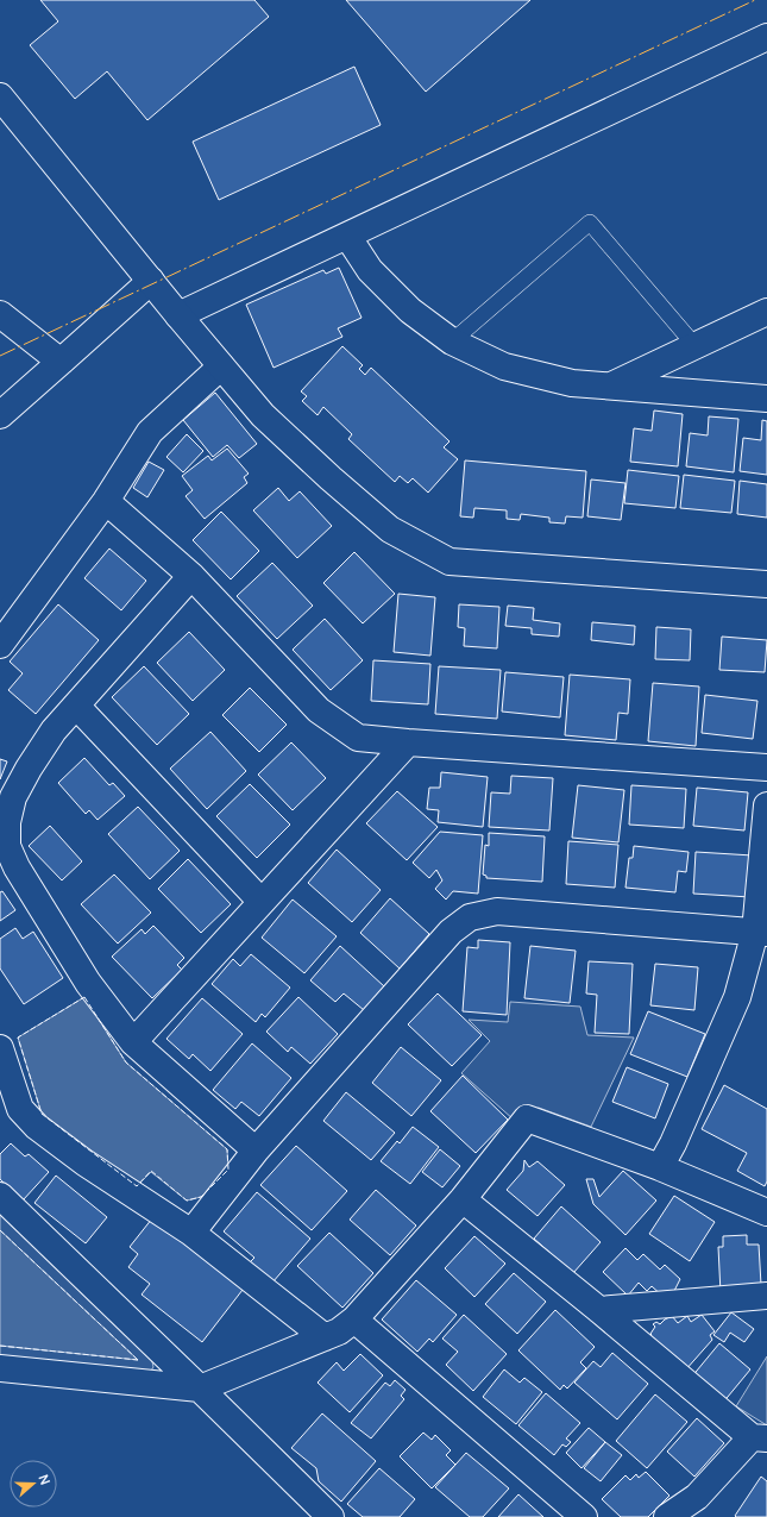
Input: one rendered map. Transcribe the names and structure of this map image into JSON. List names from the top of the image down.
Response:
{
  "north": "right"
}
